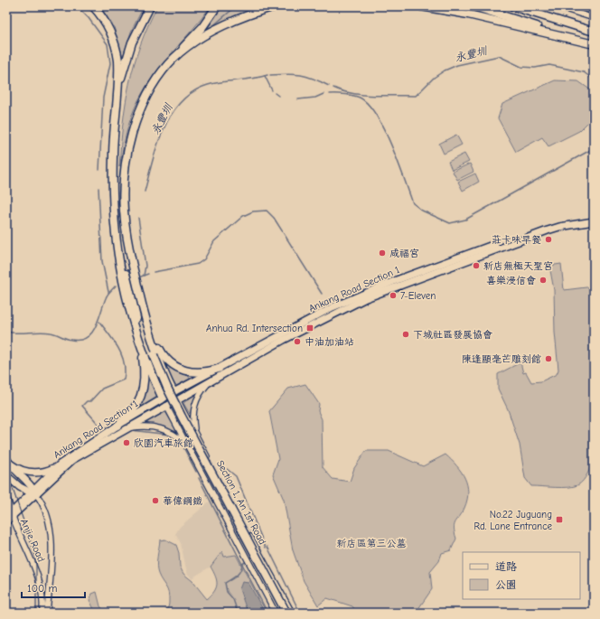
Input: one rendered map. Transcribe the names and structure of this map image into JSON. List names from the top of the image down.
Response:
{
  "streets": {
    "main road": ["Ankang Road Section 1"],
    "street": ["Section 1, An 1st Road", "Anjie Road"]
  },
  "crossings": [
    ["Ankang Road Section 1", "Section 1, An 1st Road"],
    ["Ankang Road Section 1", "Anjie Road"]
  ],
  "water": ["永豐圳"],
  "parks": ["新店區第三公墓"],
  "places": {
    "other": [
      "莊卡味早餐",
      "咸福宮",
      "新店無極天聖宮",
      "喜樂浸信會",
      "7-Eleven",
      "下城社區發展協會",
      "中油加油站",
      "陳逢顯毫芒雕刻館",
      "欣園汽車旅館",
      "華偉鋼鐵"
    ],
    "transit": ["Anhua Rd. Intersection", "No.22 Juguang Rd. Lane Entrance"]
  },
  "legend": ["道路", "公園"],
  "scale_bar": "100 m"
}
